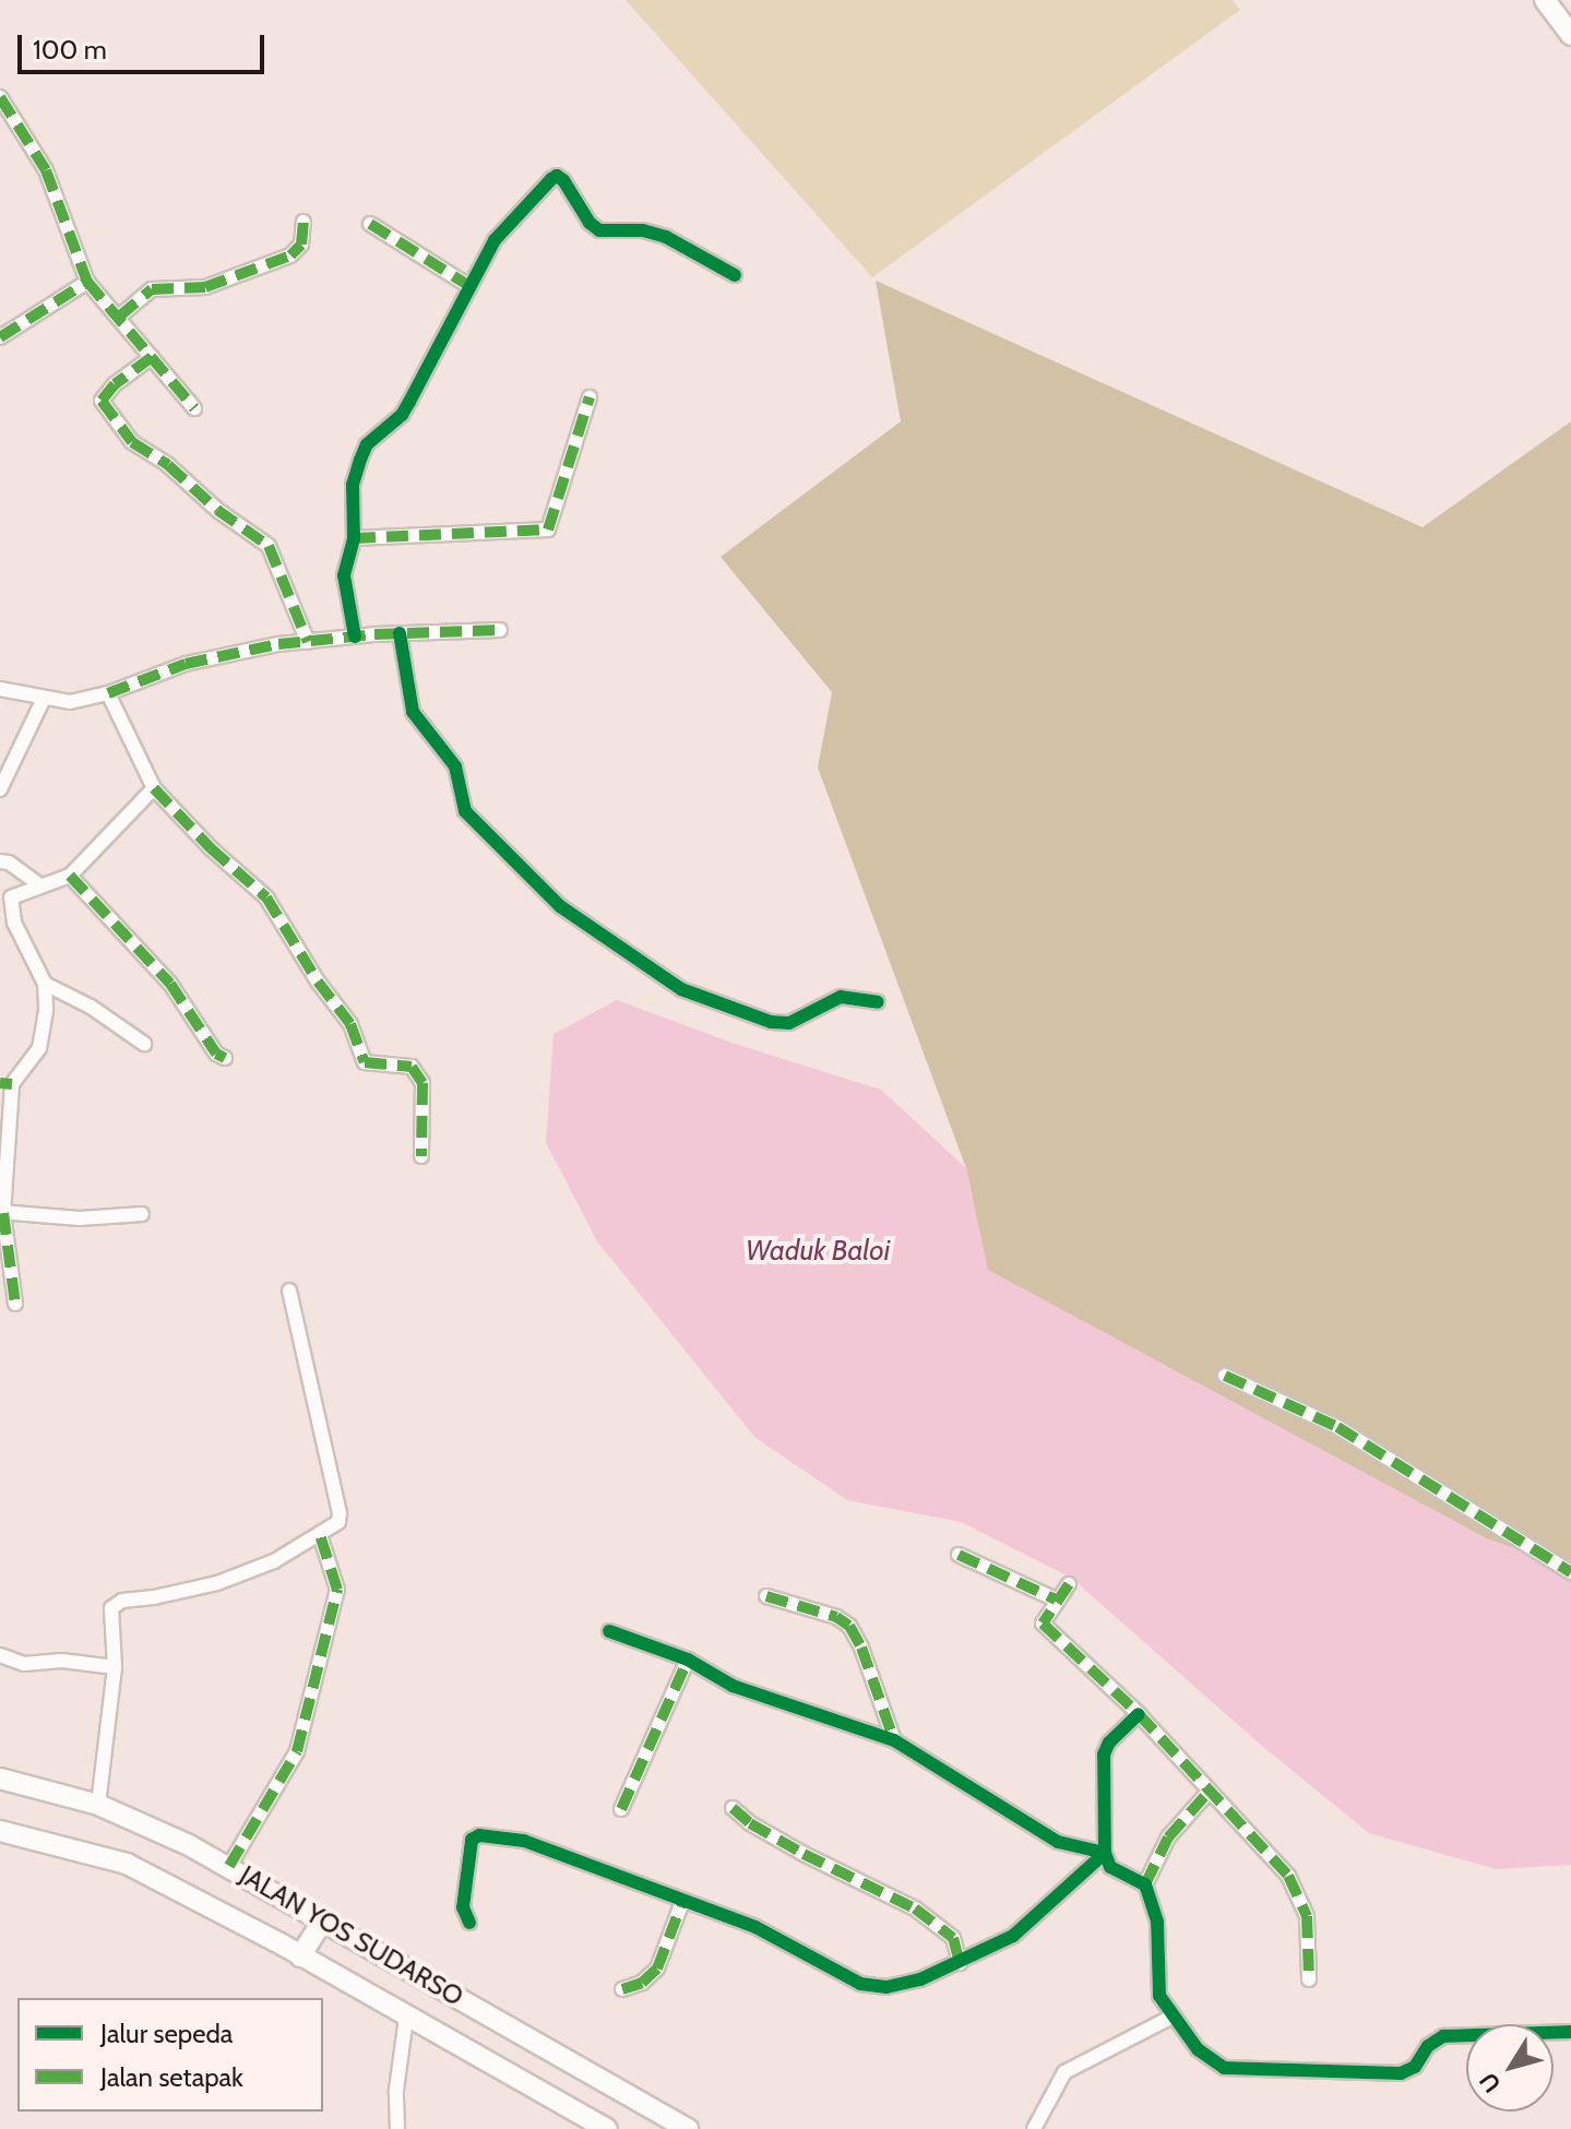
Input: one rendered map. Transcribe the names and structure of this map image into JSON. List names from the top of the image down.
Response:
{
  "streets": {
    "main road": ["JALAN YOS SUDARSO"]
  },
  "water": ["Waduk Baloi"],
  "legend": ["Jalur sepeda", "Jalan setapak"],
  "scale_bar": "100 m",
  "north": "bottom left"
}
